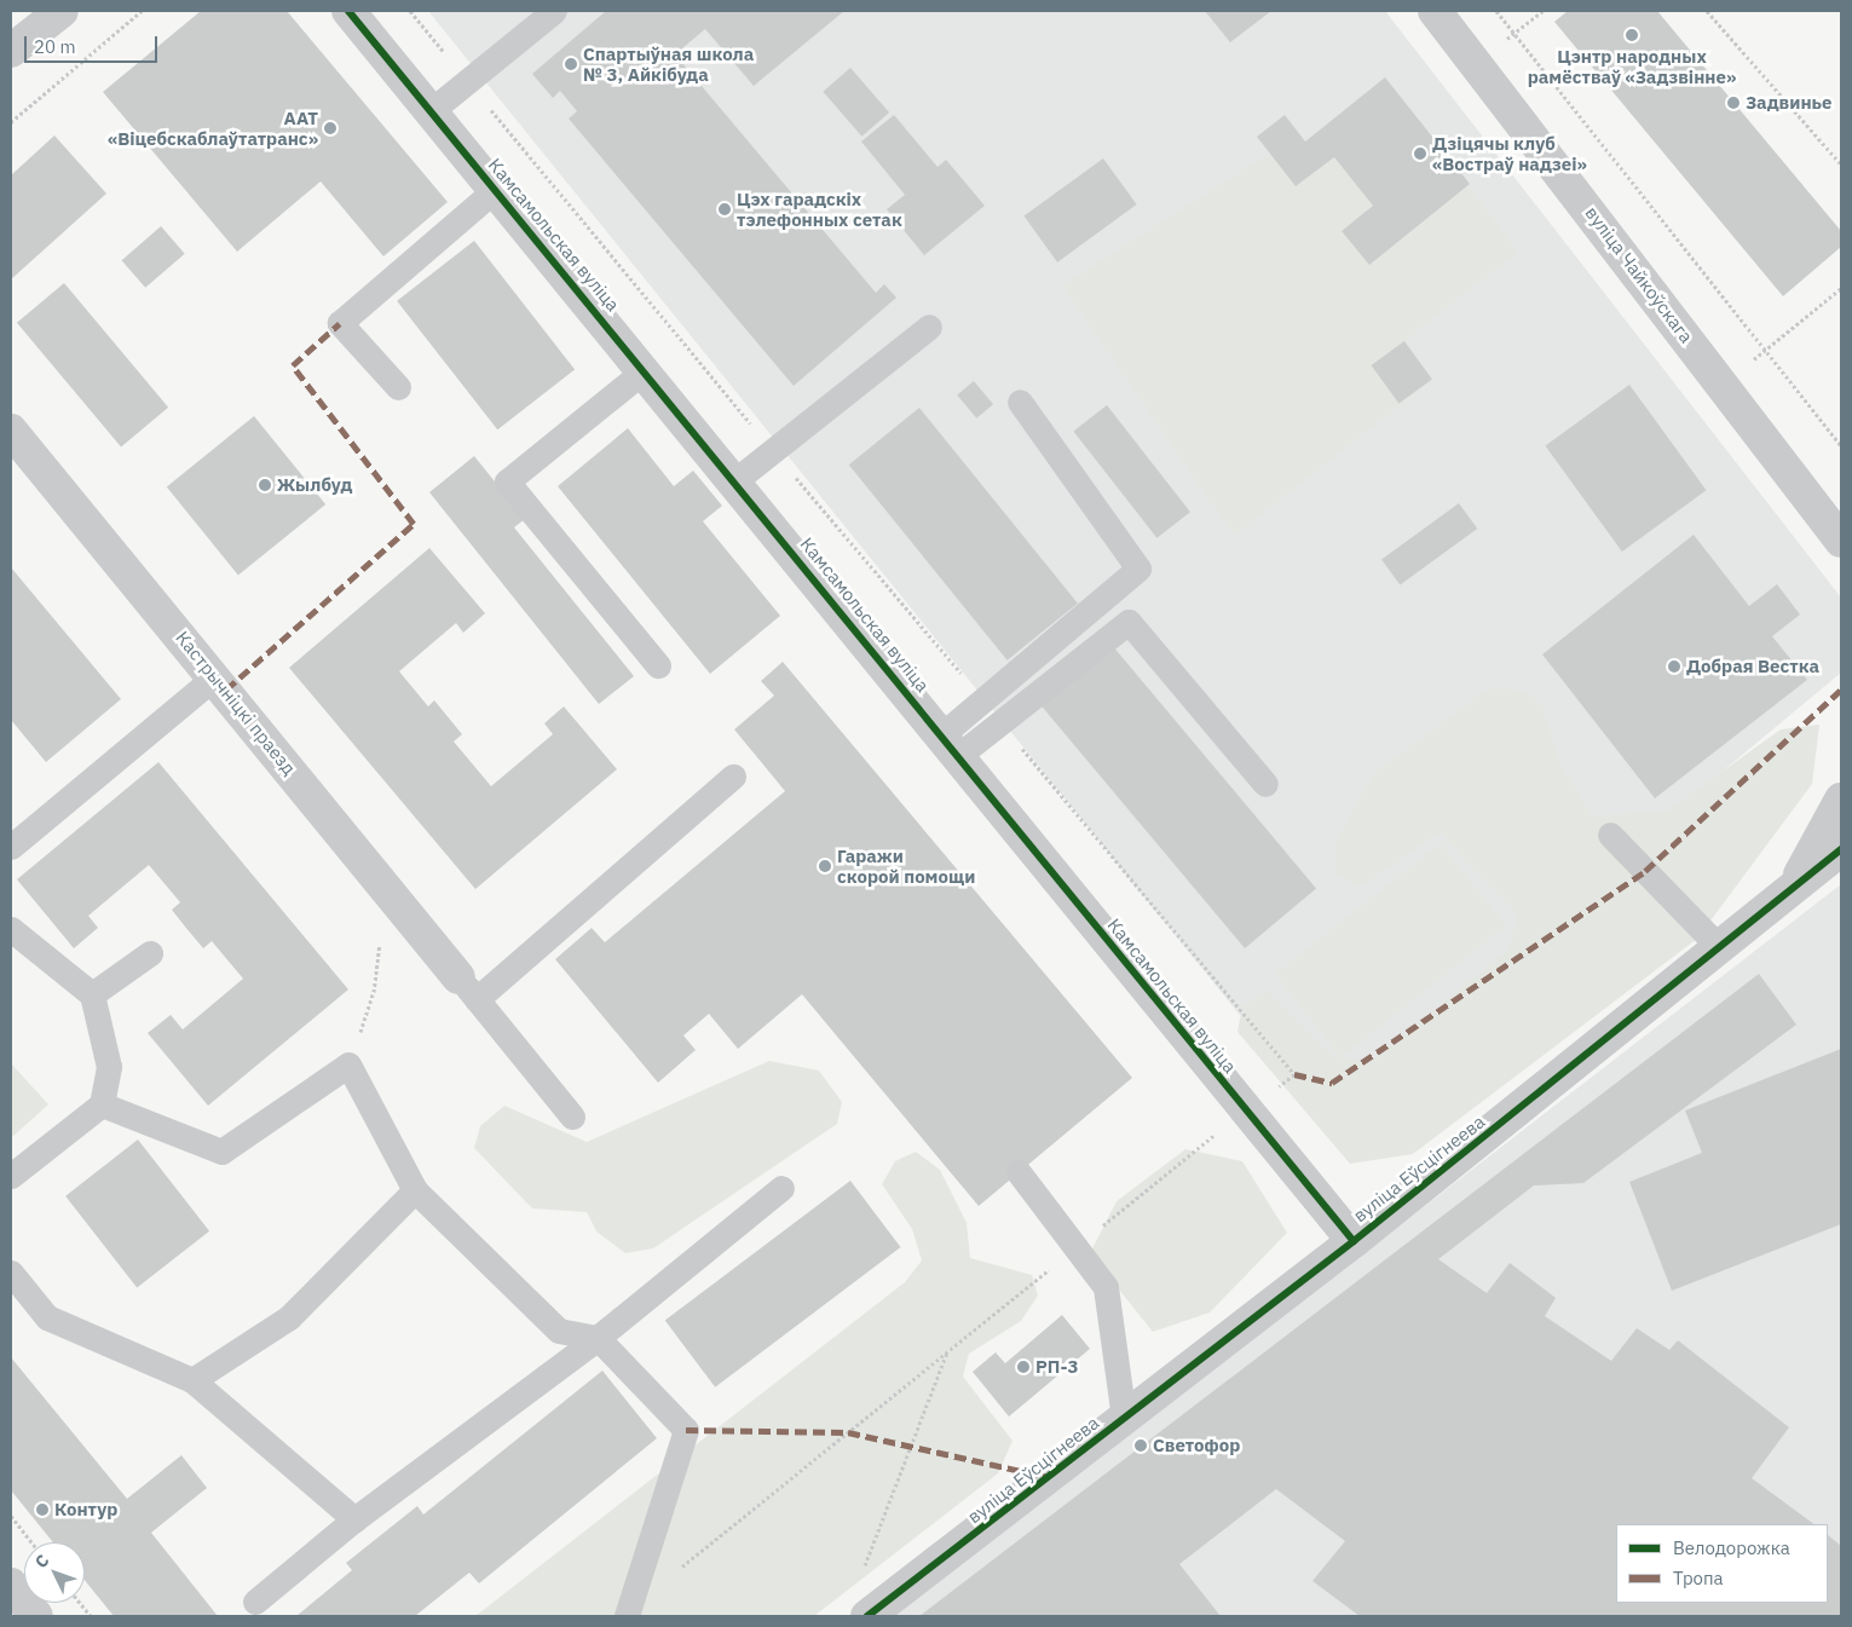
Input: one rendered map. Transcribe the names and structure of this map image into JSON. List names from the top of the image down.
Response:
{
  "streets": {
    "street": [
      "Камсамольская вуліца",
      "вуліца Чайкоўскага",
      "Кастрычніцкі праезд",
      "вуліца Еўсцігнеева"
    ]
  },
  "crossings": [
    ["Камсамольская вуліца", "вуліца Еўсцігнеева"]
  ],
  "places": [
    "Цэнтр народных рамёстваў «Задзвінне»",
    "Спартыўная школа № 3, Айкібуда",
    "Задвинье",
    "ААТ «Віцебскаблаўтатранс»",
    "Дзіцячы клуб «Востраў надзеі»",
    "Цэх гарадскіх тэлефонных сетак",
    "Жылбуд",
    "Добрая Вестка",
    "Гаражи скорой помощи",
    "РП-3",
    "Светофор",
    "Контур"
  ],
  "legend": ["Велодорожка", "Тропа"],
  "scale_bar": "20 m",
  "north": "top left"
}
